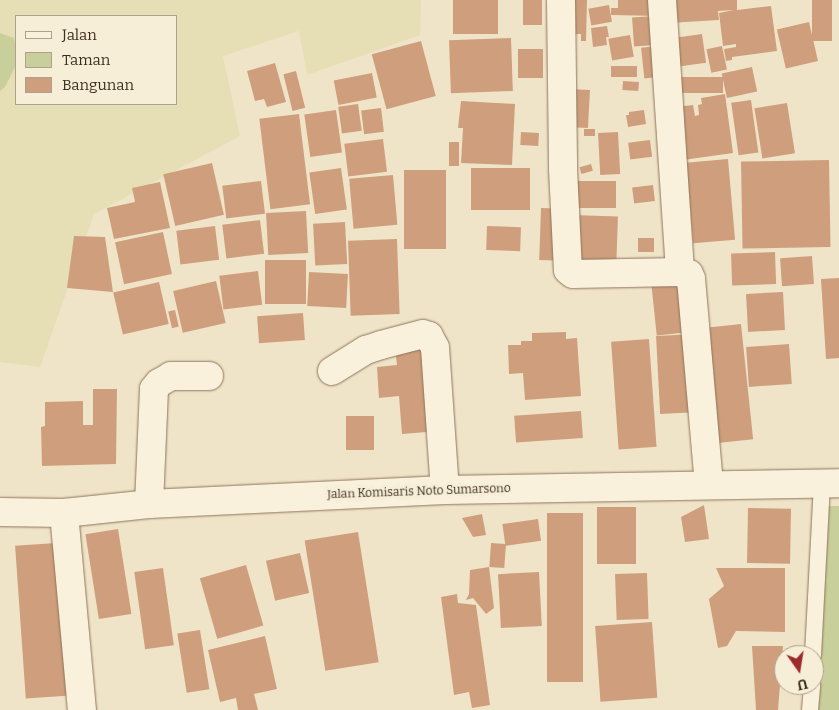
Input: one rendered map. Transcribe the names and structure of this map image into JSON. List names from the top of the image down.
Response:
{
  "streets": {
    "street": ["Jalan Komisaris Noto Sumarsono"]
  },
  "legend": ["Jalan", "Taman", "Bangunan"],
  "north": "bottom"
}
